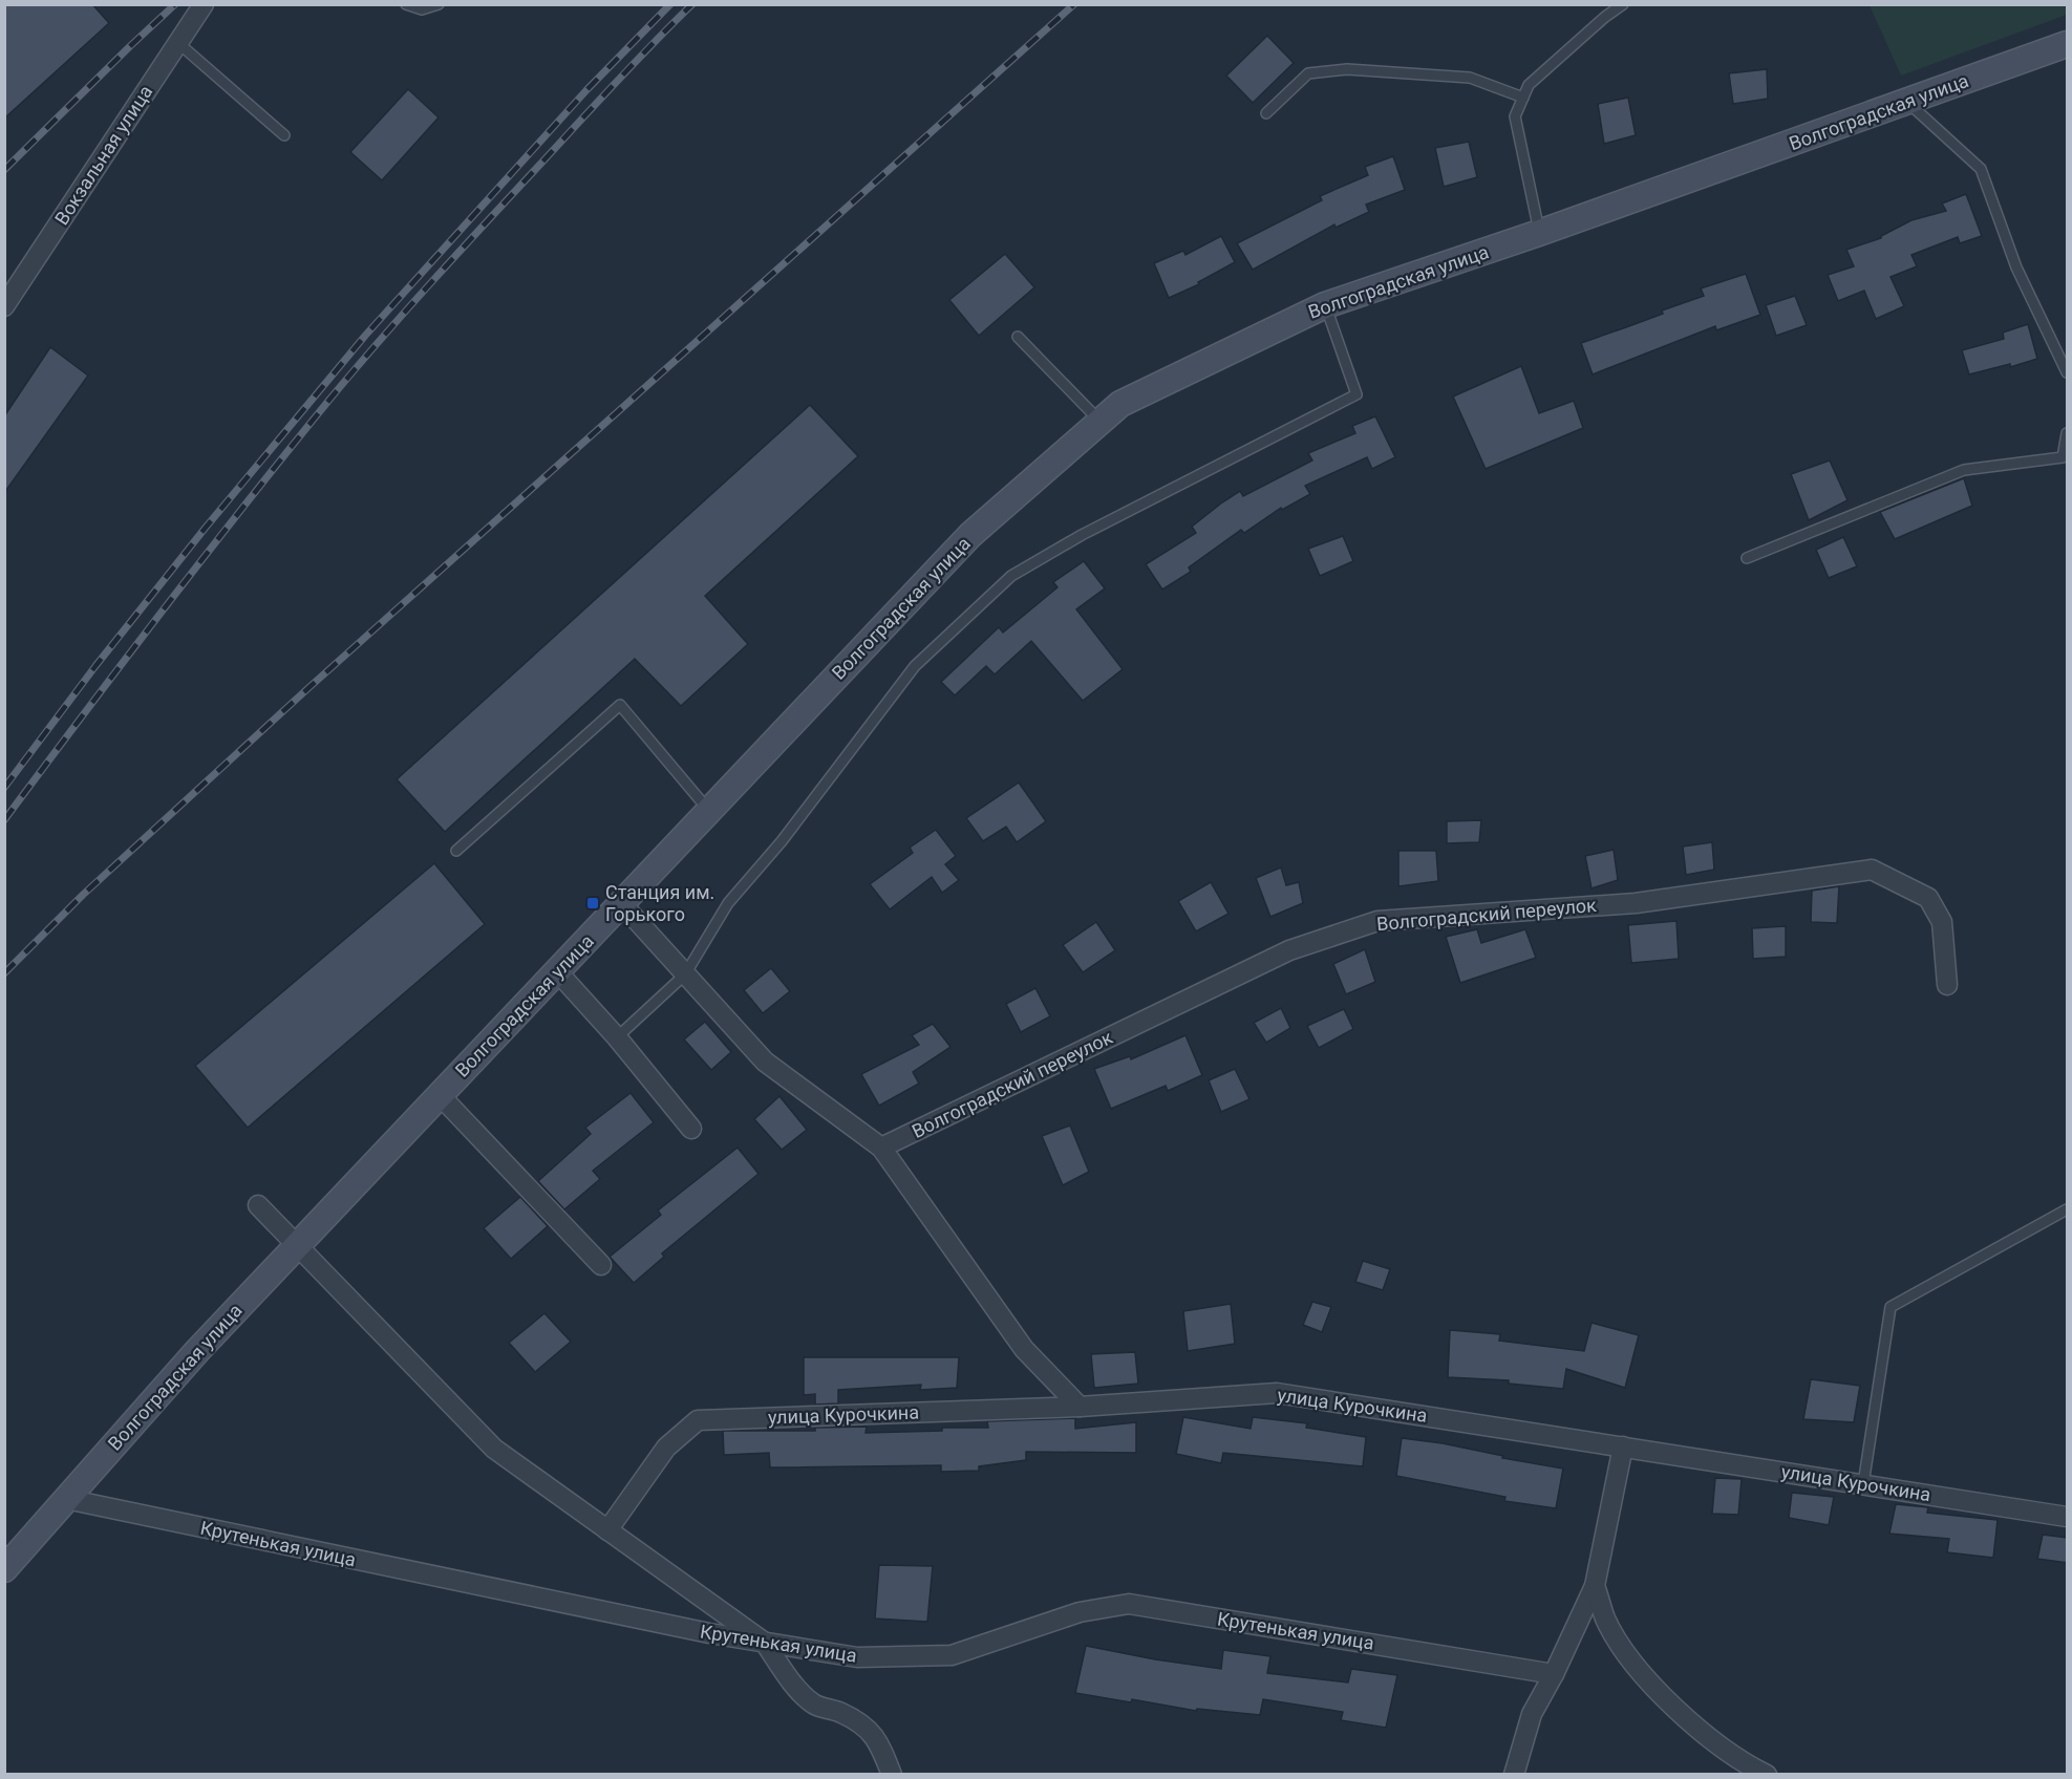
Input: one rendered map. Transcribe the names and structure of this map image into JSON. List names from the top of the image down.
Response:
{
  "streets": {
    "main road": ["Волгоградская улица"],
    "street": [
      "Вокзальная улица",
      "Волгоградский переулок",
      "улица Курочкина",
      "Крутенькая улица"
    ]
  },
  "crossings": [
    ["Волгоградская улица", "Крутенькая улица"]
  ],
  "places": {
    "transit": ["Станция им. Горького"]
  }
}
